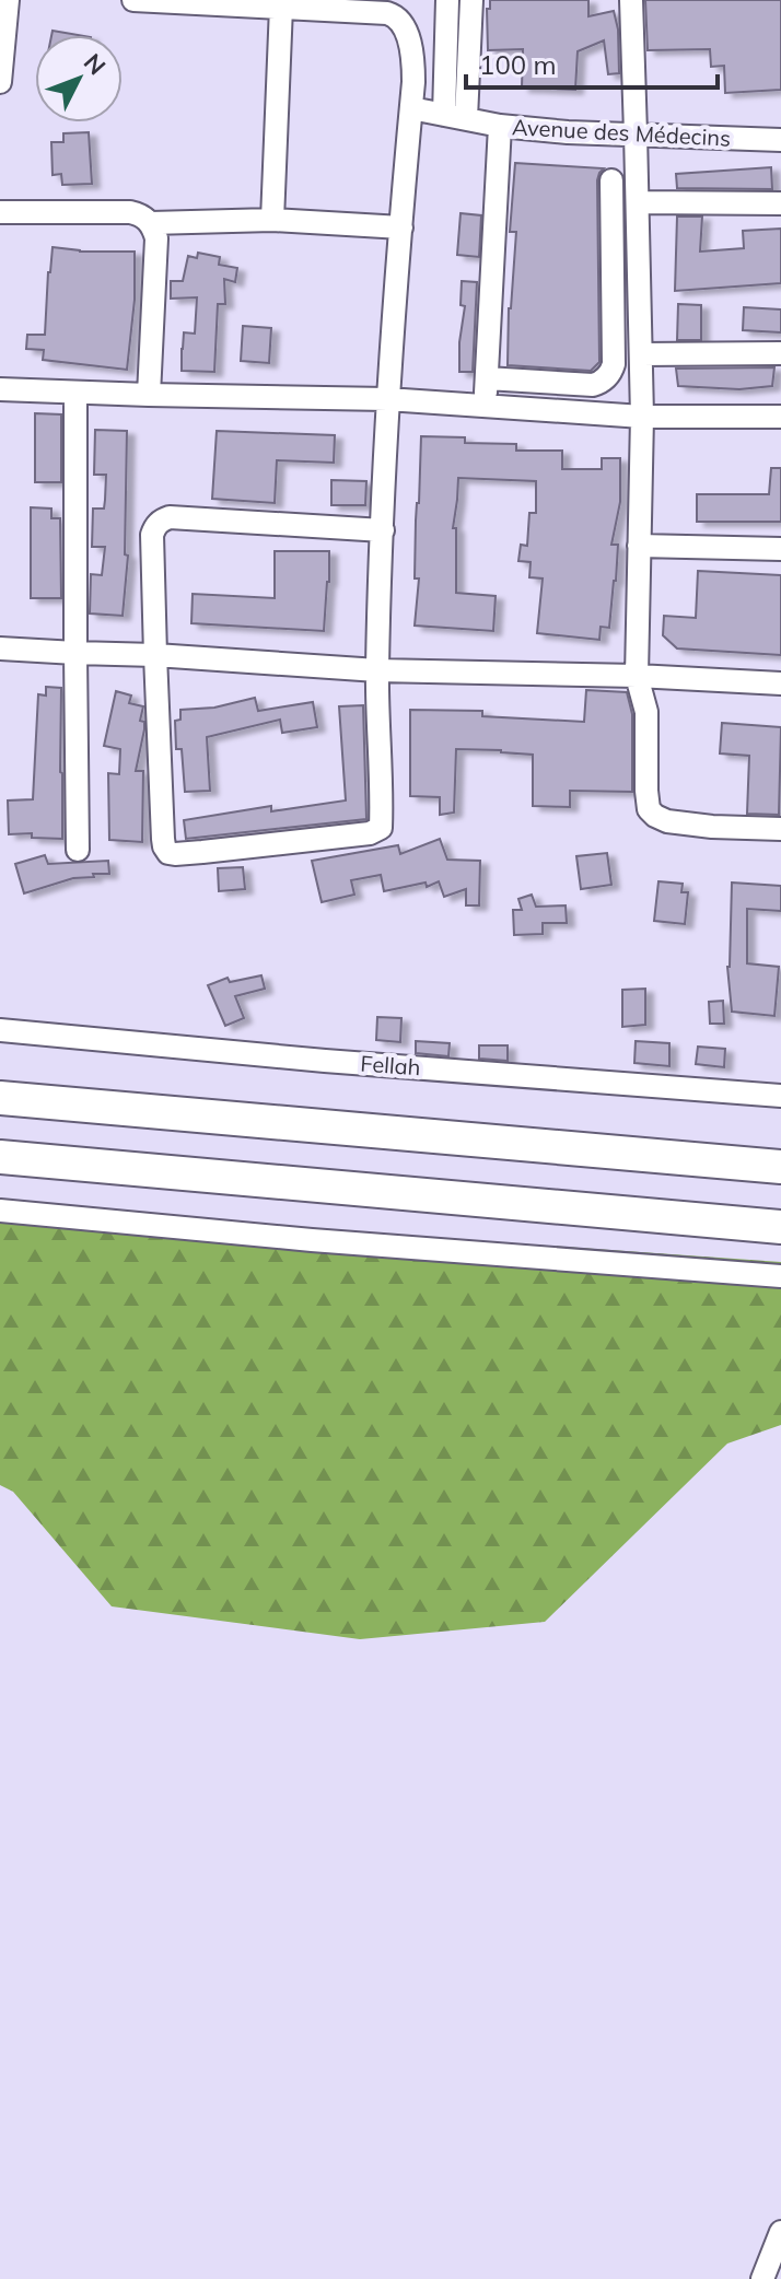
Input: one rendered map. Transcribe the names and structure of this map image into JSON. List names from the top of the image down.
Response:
{
  "streets": {
    "street": ["Avenue des Médecins", "Fellah"]
  },
  "scale_bar": "100 m",
  "north": "top right"
}
